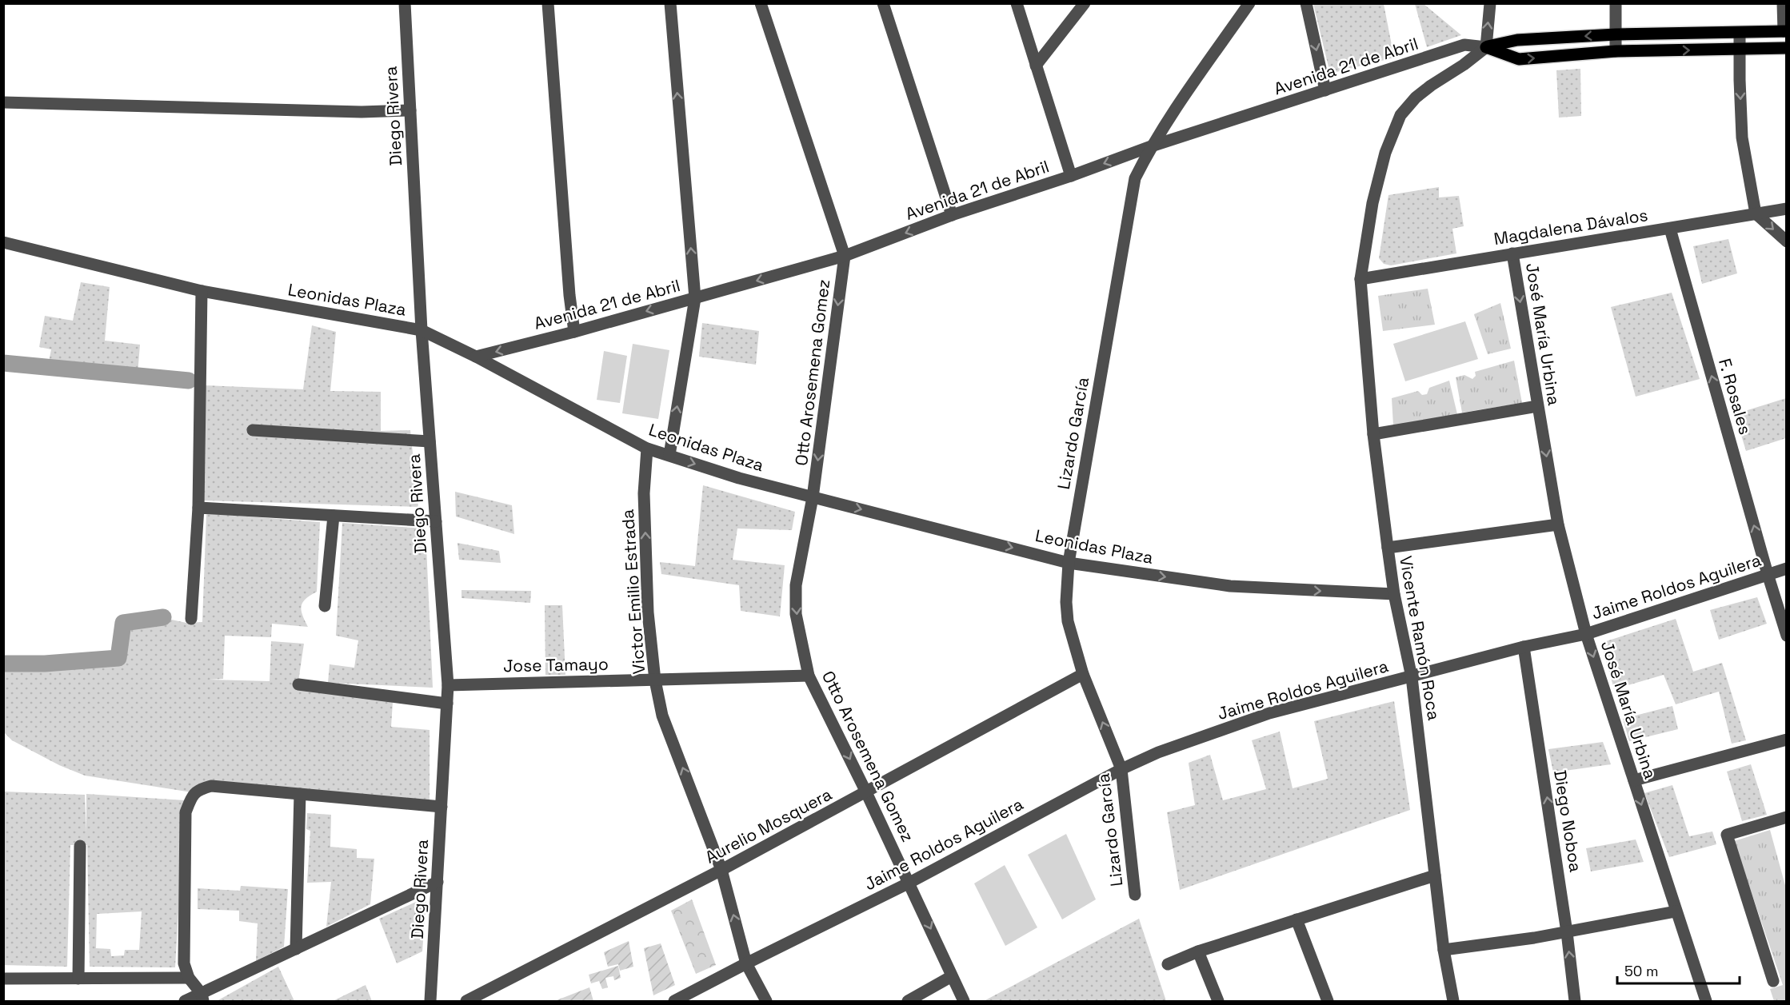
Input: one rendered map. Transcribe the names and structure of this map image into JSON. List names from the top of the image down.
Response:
{
  "streets": {
    "main road": ["Avenida 21 de Abril"],
    "street": [
      "Diego Rivera",
      "Magdalena Dávalos",
      "Leonidas Plaza",
      "José María Urbina",
      "Otto Arosemena Gomez",
      "F. Rosales",
      "Lizardo García",
      "Jaime Roldos Aguilera",
      "Victor Emilio Estrada",
      "Vicente Ramón Roca",
      "Jose Tamayo",
      "Diego Noboa",
      "Aurelio Mosquera"
    ]
  },
  "crossings": [
    ["Avenida 21 de Abril", "Leonidas Plaza"],
    ["Avenida 21 de Abril", "Otto Arosemena Gomez"],
    ["Avenida 21 de Abril", "Lizardo García"],
    ["Avenida 21 de Abril", "Vicente Ramón Roca"],
    ["Diego Rivera", "Leonidas Plaza"],
    ["Diego Rivera", "Jose Tamayo"],
    ["Magdalena Dávalos", "José María Urbina"],
    ["Magdalena Dávalos", "F. Rosales"],
    ["Magdalena Dávalos", "Vicente Ramón Roca"],
    ["Leonidas Plaza", "Otto Arosemena Gomez"],
    ["Leonidas Plaza", "Lizardo García"],
    ["Leonidas Plaza", "Victor Emilio Estrada"],
    ["Leonidas Plaza", "Vicente Ramón Roca"],
    ["José María Urbina", "Jaime Roldos Aguilera"],
    ["Otto Arosemena Gomez", "Jaime Roldos Aguilera"],
    ["Otto Arosemena Gomez", "Jose Tamayo"],
    ["Otto Arosemena Gomez", "Aurelio Mosquera"],
    ["F. Rosales", "Jaime Roldos Aguilera"],
    ["Lizardo García", "Jaime Roldos Aguilera"],
    ["Lizardo García", "Aurelio Mosquera"],
    ["Jaime Roldos Aguilera", "Victor Emilio Estrada"],
    ["Jaime Roldos Aguilera", "Vicente Ramón Roca"],
    ["Jaime Roldos Aguilera", "Diego Noboa"],
    ["Victor Emilio Estrada", "Jose Tamayo"],
    ["Victor Emilio Estrada", "Aurelio Mosquera"]
  ],
  "one_way": [
    "Leonidas Plaza",
    "José María Urbina",
    "Otto Arosemena Gomez",
    "F. Rosales",
    "Victor Emilio Estrada",
    "Diego Noboa"
  ],
  "scale_bar": "50 m"
}
